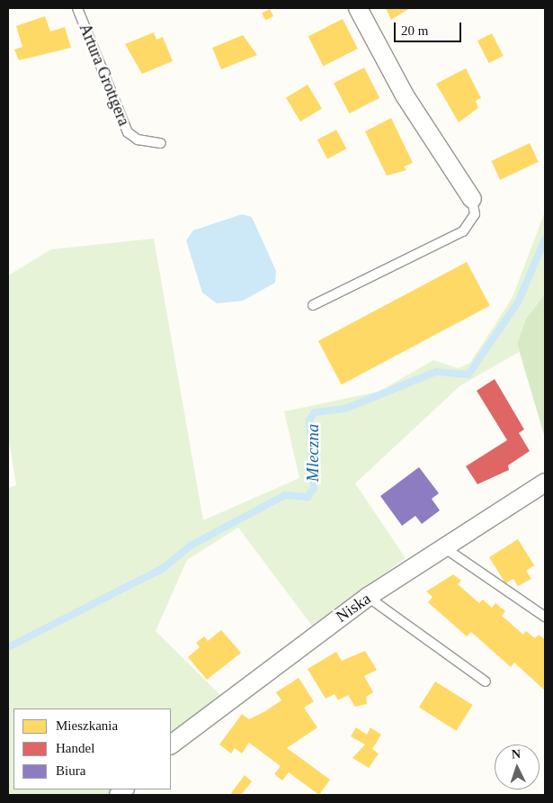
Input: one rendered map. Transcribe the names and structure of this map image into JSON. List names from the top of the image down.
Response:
{
  "streets": {
    "street": ["Niska"],
    "lane": ["Artura Grottgera"]
  },
  "water": ["Mleczna"],
  "legend": ["Mieszkania", "Handel", "Biura"],
  "scale_bar": "20 m",
  "north": "top"
}
